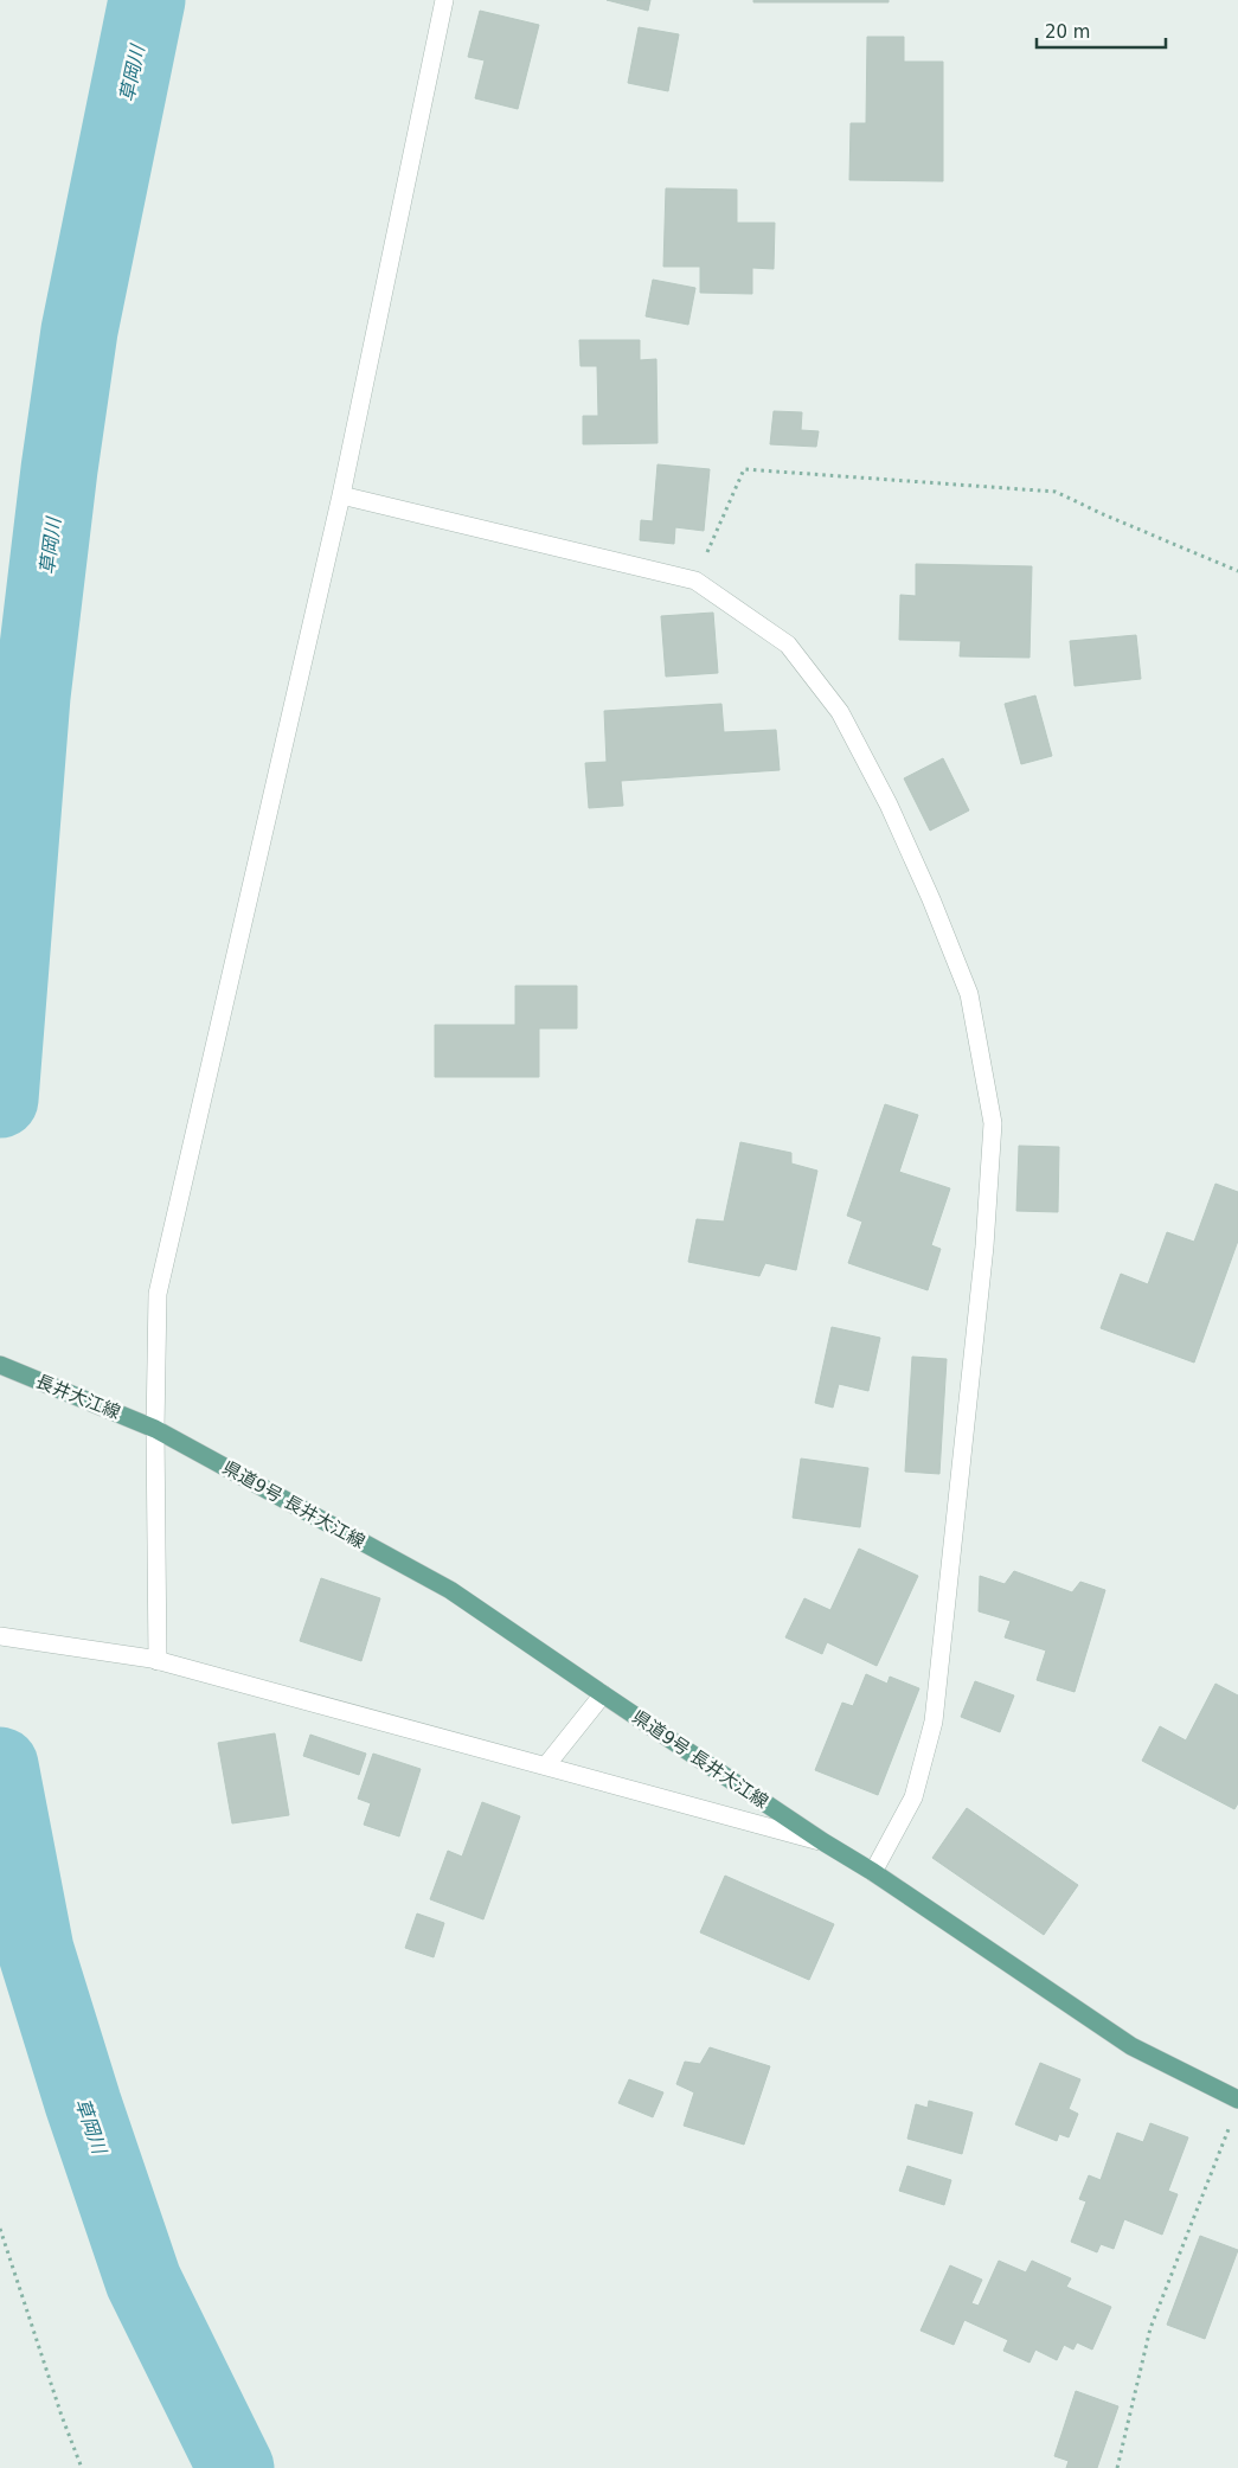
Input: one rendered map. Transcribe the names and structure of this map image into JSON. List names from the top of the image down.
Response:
{
  "streets": {
    "main road": ["長井大江線", "県道9号 長井大江線"]
  },
  "crossings": [
    ["長井大江線", "県道9号 長井大江線"]
  ],
  "water": ["草岡川"],
  "scale_bar": "20 m"
}
